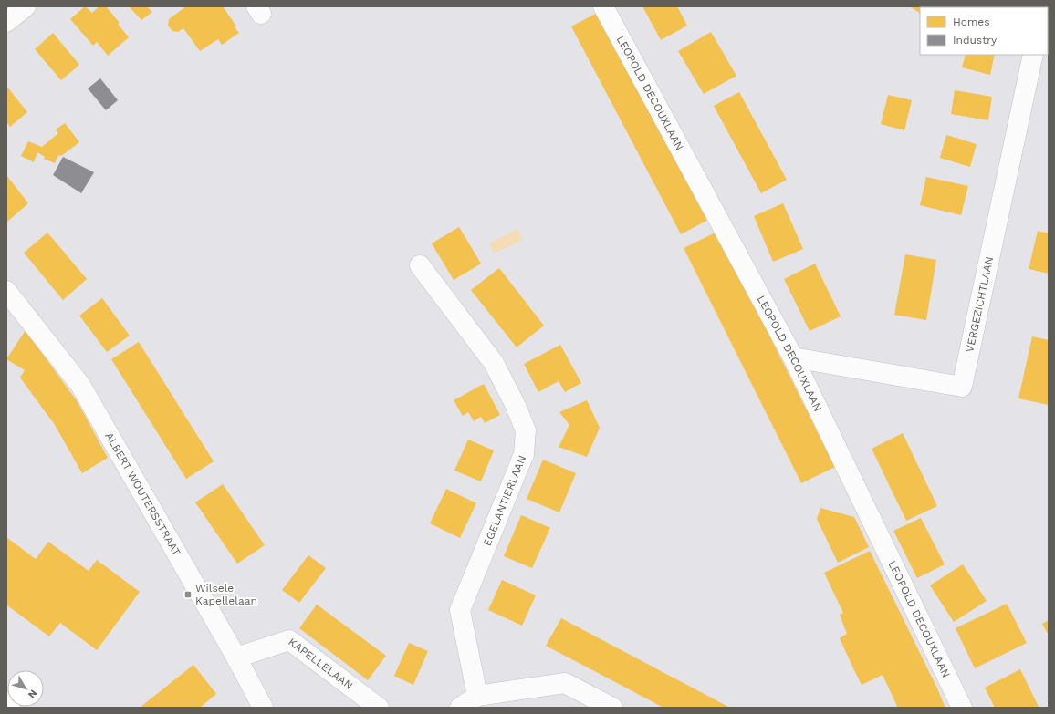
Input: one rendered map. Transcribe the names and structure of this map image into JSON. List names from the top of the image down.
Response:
{
  "streets": {
    "street": [
      "LEOPOLD DECOUXLAAN",
      "VERGEZICHTLAAN",
      "ALBERT WOUTERSSTRAAT",
      "EGELANTIERLAAN",
      "KAPELLELAAN"
    ]
  },
  "crossings": [
    ["LEOPOLD DECOUXLAAN", "VERGEZICHTLAAN"],
    ["ALBERT WOUTERSSTRAAT", "KAPELLELAAN"]
  ],
  "places": {
    "transit": ["Wilsele Kapellelaan"]
  },
  "legend": ["Homes", "Industry"],
  "north": "bottom right"
}
